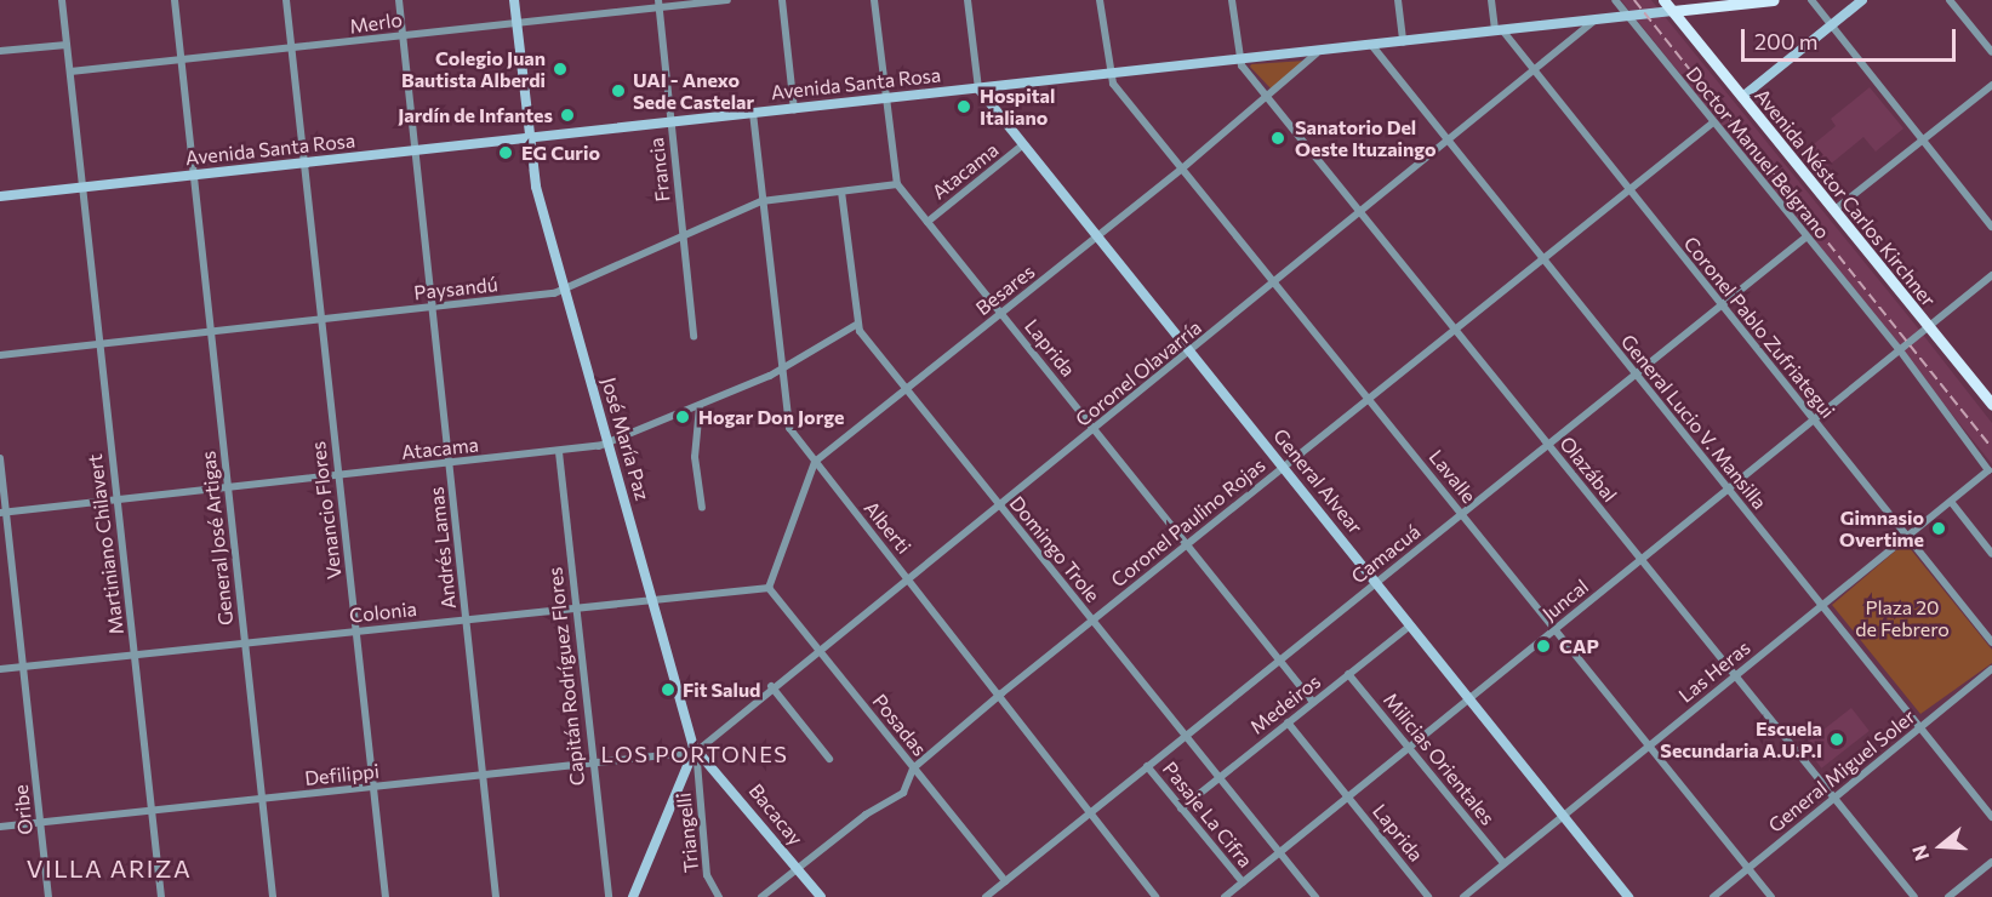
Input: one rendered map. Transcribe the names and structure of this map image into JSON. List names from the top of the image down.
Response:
{
  "streets": {
    "main road": ["Avenida Néstor Carlos Kirchner"],
    "street": [
      "Merlo",
      "Avenida Santa Rosa",
      "Doctor Manuel Belgrano",
      "Francia",
      "Atacama",
      "Paysandú",
      "Besares",
      "Coronel Pablo Zufriategui",
      "Laprida",
      "Coronel Olavarría",
      "General Lucio V. Mansilla",
      "José María Paz",
      "Olazábal",
      "Lavalle",
      "General Alvear",
      "Venancio Flores",
      "Coronel Paulino Rojas",
      "Alberti",
      "General José Artigas",
      "Martiniano Chilavert",
      "Andrés Lamas",
      "Domingo Trole",
      "Camacuá",
      "Juncal",
      "Colonia",
      "Las Heras",
      "Capitán Rodríguez Flores",
      "Medeiros",
      "Posadas",
      "Milicias Orientales",
      "General Miguel Soler",
      "Defilippi",
      "Oribe",
      "Bacacay",
      "Pasaje La Cifra",
      "Triangelli"
    ]
  },
  "crossings": [
    ["Merlo", "Francia"],
    ["Merlo", "José María Paz"],
    ["Merlo", "Venancio Flores"],
    ["Merlo", "General José Artigas"],
    ["Merlo", "Martiniano Chilavert"],
    ["Merlo", "Andrés Lamas"],
    ["Avenida Santa Rosa", "Doctor Manuel Belgrano"],
    ["Avenida Santa Rosa", "Francia"],
    ["Avenida Santa Rosa", "Avenida Néstor Carlos Kirchner"],
    ["Avenida Santa Rosa", "Besares"],
    ["Avenida Santa Rosa", "Coronel Pablo Zufriategui"],
    ["Avenida Santa Rosa", "Coronel Olavarría"],
    ["Avenida Santa Rosa", "General Lucio V. Mansilla"],
    ["Avenida Santa Rosa", "José María Paz"],
    ["Avenida Santa Rosa", "Olazábal"],
    ["Avenida Santa Rosa", "Lavalle"],
    ["Avenida Santa Rosa", "General Alvear"],
    ["Avenida Santa Rosa", "Venancio Flores"],
    ["Avenida Santa Rosa", "Alberti"],
    ["Avenida Santa Rosa", "General José Artigas"],
    ["Avenida Santa Rosa", "Martiniano Chilavert"],
    ["Avenida Santa Rosa", "Andrés Lamas"],
    ["Doctor Manuel Belgrano", "Coronel Paulino Rojas"],
    ["Doctor Manuel Belgrano", "Camacuá"],
    ["Doctor Manuel Belgrano", "Juncal"],
    ["Doctor Manuel Belgrano", "Las Heras"],
    ["Francia", "Paysandú"],
    ["Atacama", "Laprida"],
    ["Atacama", "José María Paz"],
    ["Atacama", "General Alvear"],
    ["Atacama", "Venancio Flores"],
    ["Atacama", "Alberti"],
    ["Atacama", "General José Artigas"],
    ["Atacama", "Martiniano Chilavert"],
    ["Atacama", "Andrés Lamas"],
    ["Atacama", "Domingo Trole"],
    ["Atacama", "Capitán Rodríguez Flores"],
    ["Atacama", "Oribe"],
    ["Avenida Néstor Carlos Kirchner", "Juncal"],
    ["Paysandú", "Laprida"],
    ["Paysandú", "José María Paz"],
    ["Paysandú", "Venancio Flores"],
    ["Paysandú", "Alberti"],
    ["Paysandú", "General José Artigas"],
    ["Paysandú", "Martiniano Chilavert"],
    ["Paysandú", "Andrés Lamas"],
    ["Besares", "Laprida"],
    ["Besares", "Olazábal"],
    ["Besares", "Lavalle"],
    ["Besares", "General Alvear"],
    ["Besares", "Alberti"],
    ["Besares", "Domingo Trole"],
    ["Coronel Pablo Zufriategui", "Coronel Olavarría"],
    ["Coronel Pablo Zufriategui", "Coronel Paulino Rojas"],
    ["Coronel Pablo Zufriategui", "Camacuá"],
    ["Coronel Pablo Zufriategui", "Juncal"],
    ["Coronel Pablo Zufriategui", "Las Heras"],
    ["Laprida", "Coronel Olavarría"],
    ["Laprida", "Coronel Paulino Rojas"],
    ["Laprida", "Camacuá"],
    ["Laprida", "Juncal"],
    ["Laprida", "Medeiros"],
    ["Coronel Olavarría", "General Lucio V. Mansilla"],
    ["Coronel Olavarría", "José María Paz"],
    ["Coronel Olavarría", "Olazábal"],
    ["Coronel Olavarría", "Lavalle"],
    ["Coronel Olavarría", "General Alvear"],
    ["Coronel Olavarría", "Alberti"],
    ["Coronel Olavarría", "Domingo Trole"],
    ["Coronel Olavarría", "Posadas"],
    ["Coronel Olavarría", "Defilippi"],
    ["Coronel Olavarría", "Bacacay"],
    ["Coronel Olavarría", "Triangelli"],
    ["General Lucio V. Mansilla", "Coronel Paulino Rojas"],
    ["General Lucio V. Mansilla", "Camacuá"],
    ["General Lucio V. Mansilla", "Juncal"],
    ["General Lucio V. Mansilla", "Las Heras"],
    ["General Lucio V. Mansilla", "General Miguel Soler"],
    ["José María Paz", "Colonia"],
    ["José María Paz", "Defilippi"],
    ["José María Paz", "Bacacay"],
    ["José María Paz", "Triangelli"],
    ["Olazábal", "Coronel Paulino Rojas"],
    ["Olazábal", "Camacuá"],
    ["Olazábal", "Juncal"],
    ["Olazábal", "Las Heras"],
    ["Olazábal", "General Miguel Soler"],
    ["Lavalle", "Coronel Paulino Rojas"],
    ["Lavalle", "Camacuá"],
    ["Lavalle", "Juncal"],
    ["Lavalle", "Las Heras"],
    ["Lavalle", "General Miguel Soler"],
    ["General Alvear", "Coronel Paulino Rojas"],
    ["General Alvear", "Camacuá"],
    ["General Alvear", "Juncal"],
    ["General Alvear", "Las Heras"],
    ["General Alvear", "Medeiros"],
    ["Venancio Flores", "Colonia"],
    ["Venancio Flores", "Defilippi"],
    ["Coronel Paulino Rojas", "Alberti"],
    ["Coronel Paulino Rojas", "Domingo Trole"],
    ["Coronel Paulino Rojas", "Posadas"],
    ["Coronel Paulino Rojas", "Bacacay"],
    ["Alberti", "Camacuá"],
    ["General José Artigas", "Colonia"],
    ["General José Artigas", "Defilippi"],
    ["Martiniano Chilavert", "Colonia"],
    ["Martiniano Chilavert", "Defilippi"],
    ["Andrés Lamas", "Colonia"],
    ["Andrés Lamas", "Defilippi"],
    ["Domingo Trole", "Camacuá"],
    ["Domingo Trole", "Juncal"],
    ["Domingo Trole", "Medeiros"],
    ["Camacuá", "Posadas"],
    ["Camacuá", "Pasaje La Cifra"],
    ["Juncal", "Milicias Orientales"],
    ["Juncal", "Pasaje La Cifra"],
    ["Colonia", "Capitán Rodríguez Flores"],
    ["Colonia", "Posadas"],
    ["Colonia", "Oribe"],
    ["Las Heras", "Milicias Orientales"],
    ["Capitán Rodríguez Flores", "Defilippi"],
    ["Medeiros", "Milicias Orientales"],
    ["Medeiros", "Pasaje La Cifra"],
    ["Defilippi", "Oribe"],
    ["Defilippi", "Bacacay"],
    ["Defilippi", "Triangelli"],
    ["Bacacay", "Triangelli"]
  ],
  "districts": ["LOS PORTONES", "VILLA ARIZA"],
  "parks": ["Plaza 20 de Febrero"],
  "places": [
    "Colegio Juan Bautista Alberdi",
    "UAI - Anexo Sede Castelar",
    "Hospital Italiano",
    "Jardín de Infantes",
    "Sanatorio Del Oeste Ituzaingo",
    "EG Curio",
    "Hogar Don Jorge",
    "Gimnasio Overtime",
    "CAP",
    "Fit Salud",
    "Escuela Secundaria A.U.P.I"
  ],
  "scale_bar": "200 m",
  "north": "left"
}
